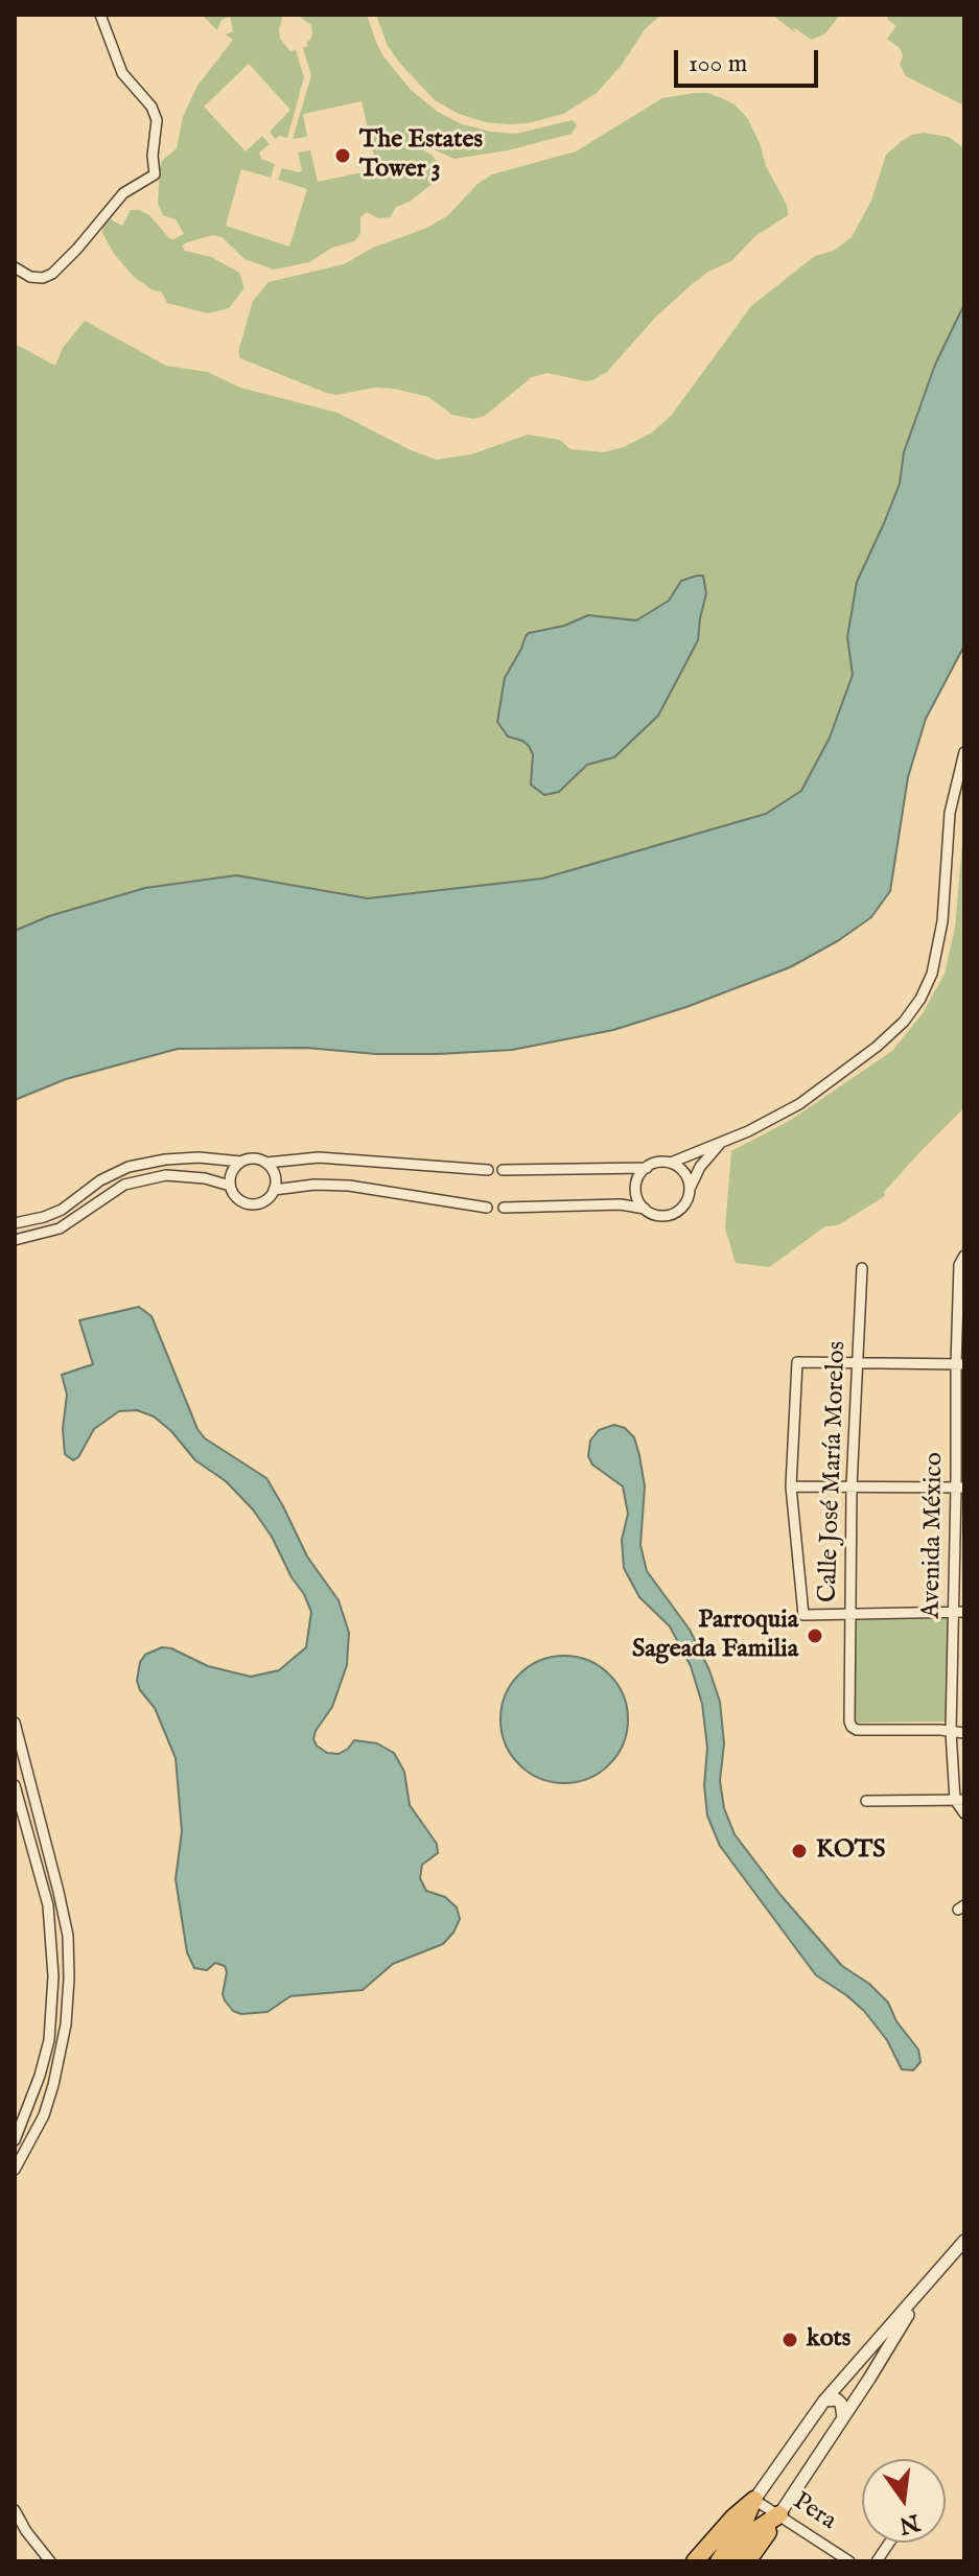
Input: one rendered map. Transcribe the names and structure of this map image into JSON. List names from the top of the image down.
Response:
{
  "streets": {
    "street": ["Calle José María Morelos", "Avenida México", "Pera"]
  },
  "crossings": [
    ["Calle José María Morelos", "Avenida México"]
  ],
  "places": [
    "The Estates Tower 3",
    "Parroquia Sageada Familia",
    "KOTS",
    "kots"
  ],
  "scale_bar": "100 m",
  "north": "bottom"
}
